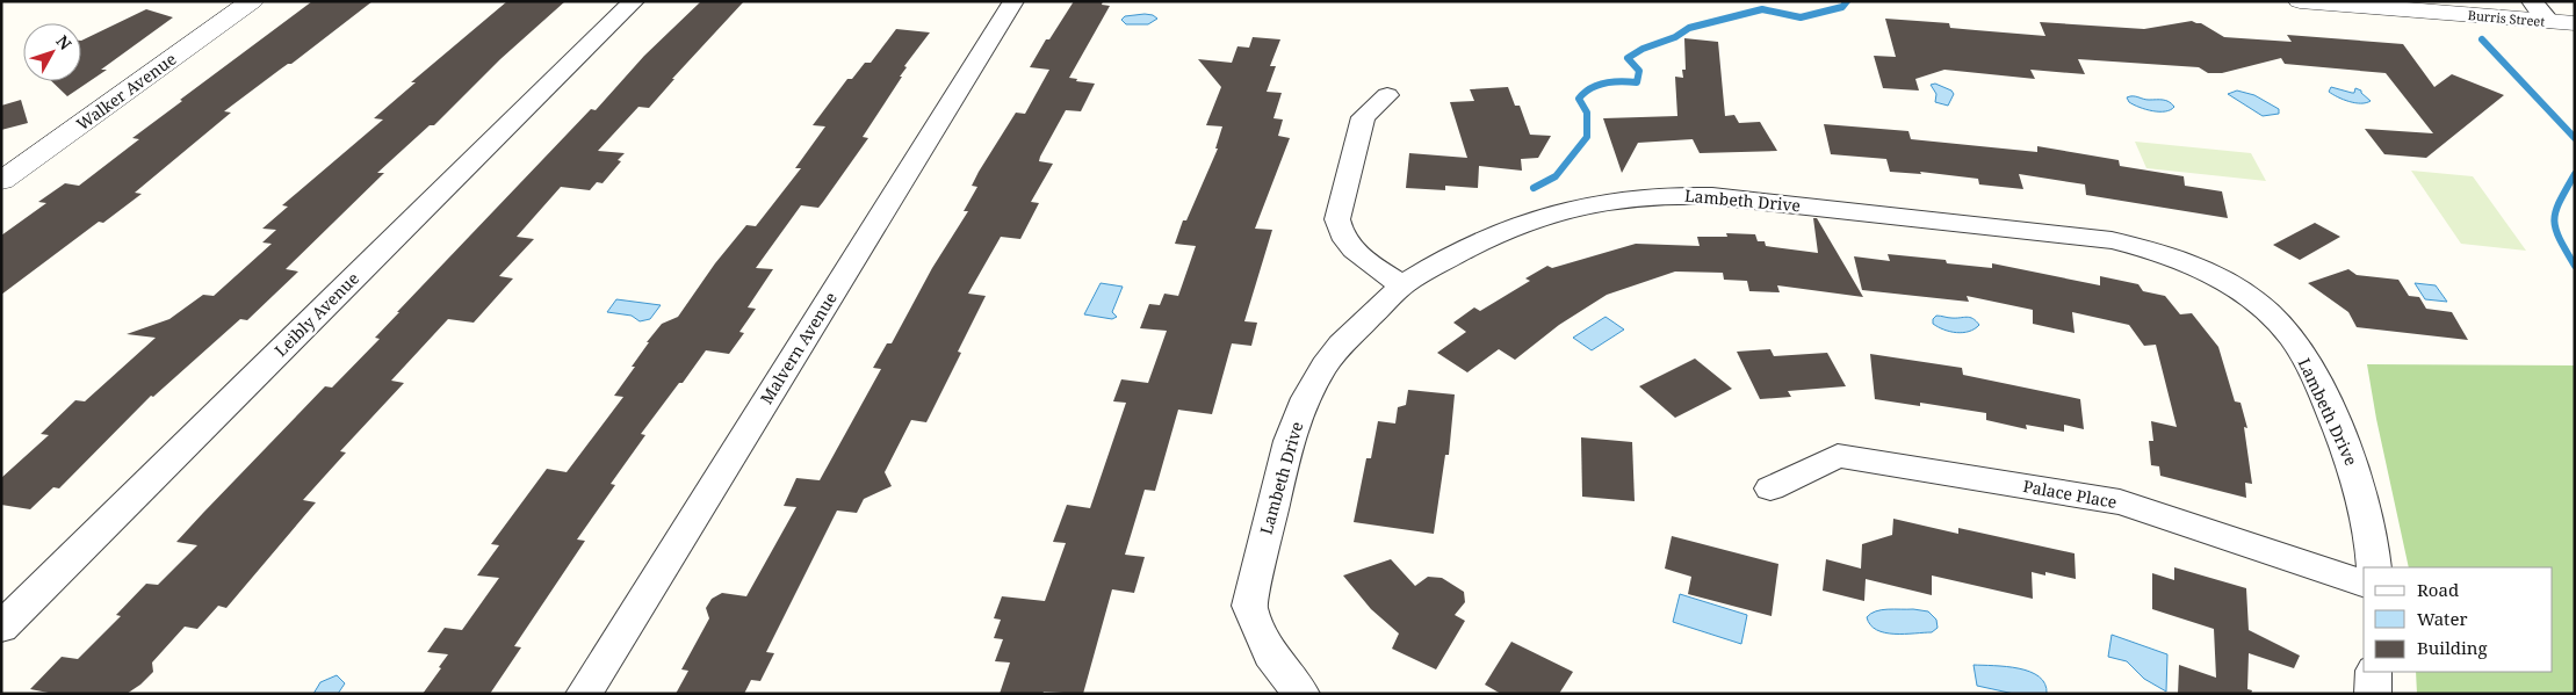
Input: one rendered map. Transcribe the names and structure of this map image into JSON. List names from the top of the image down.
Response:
{
  "streets": {
    "street": [
      "Burris Street",
      "Walker Avenue",
      "Lambeth Drive",
      "Leibly Avenue",
      "Malvern Avenue",
      "Palace Place"
    ]
  },
  "legend": ["Road", "Water", "Building"],
  "north": "top right"
}
